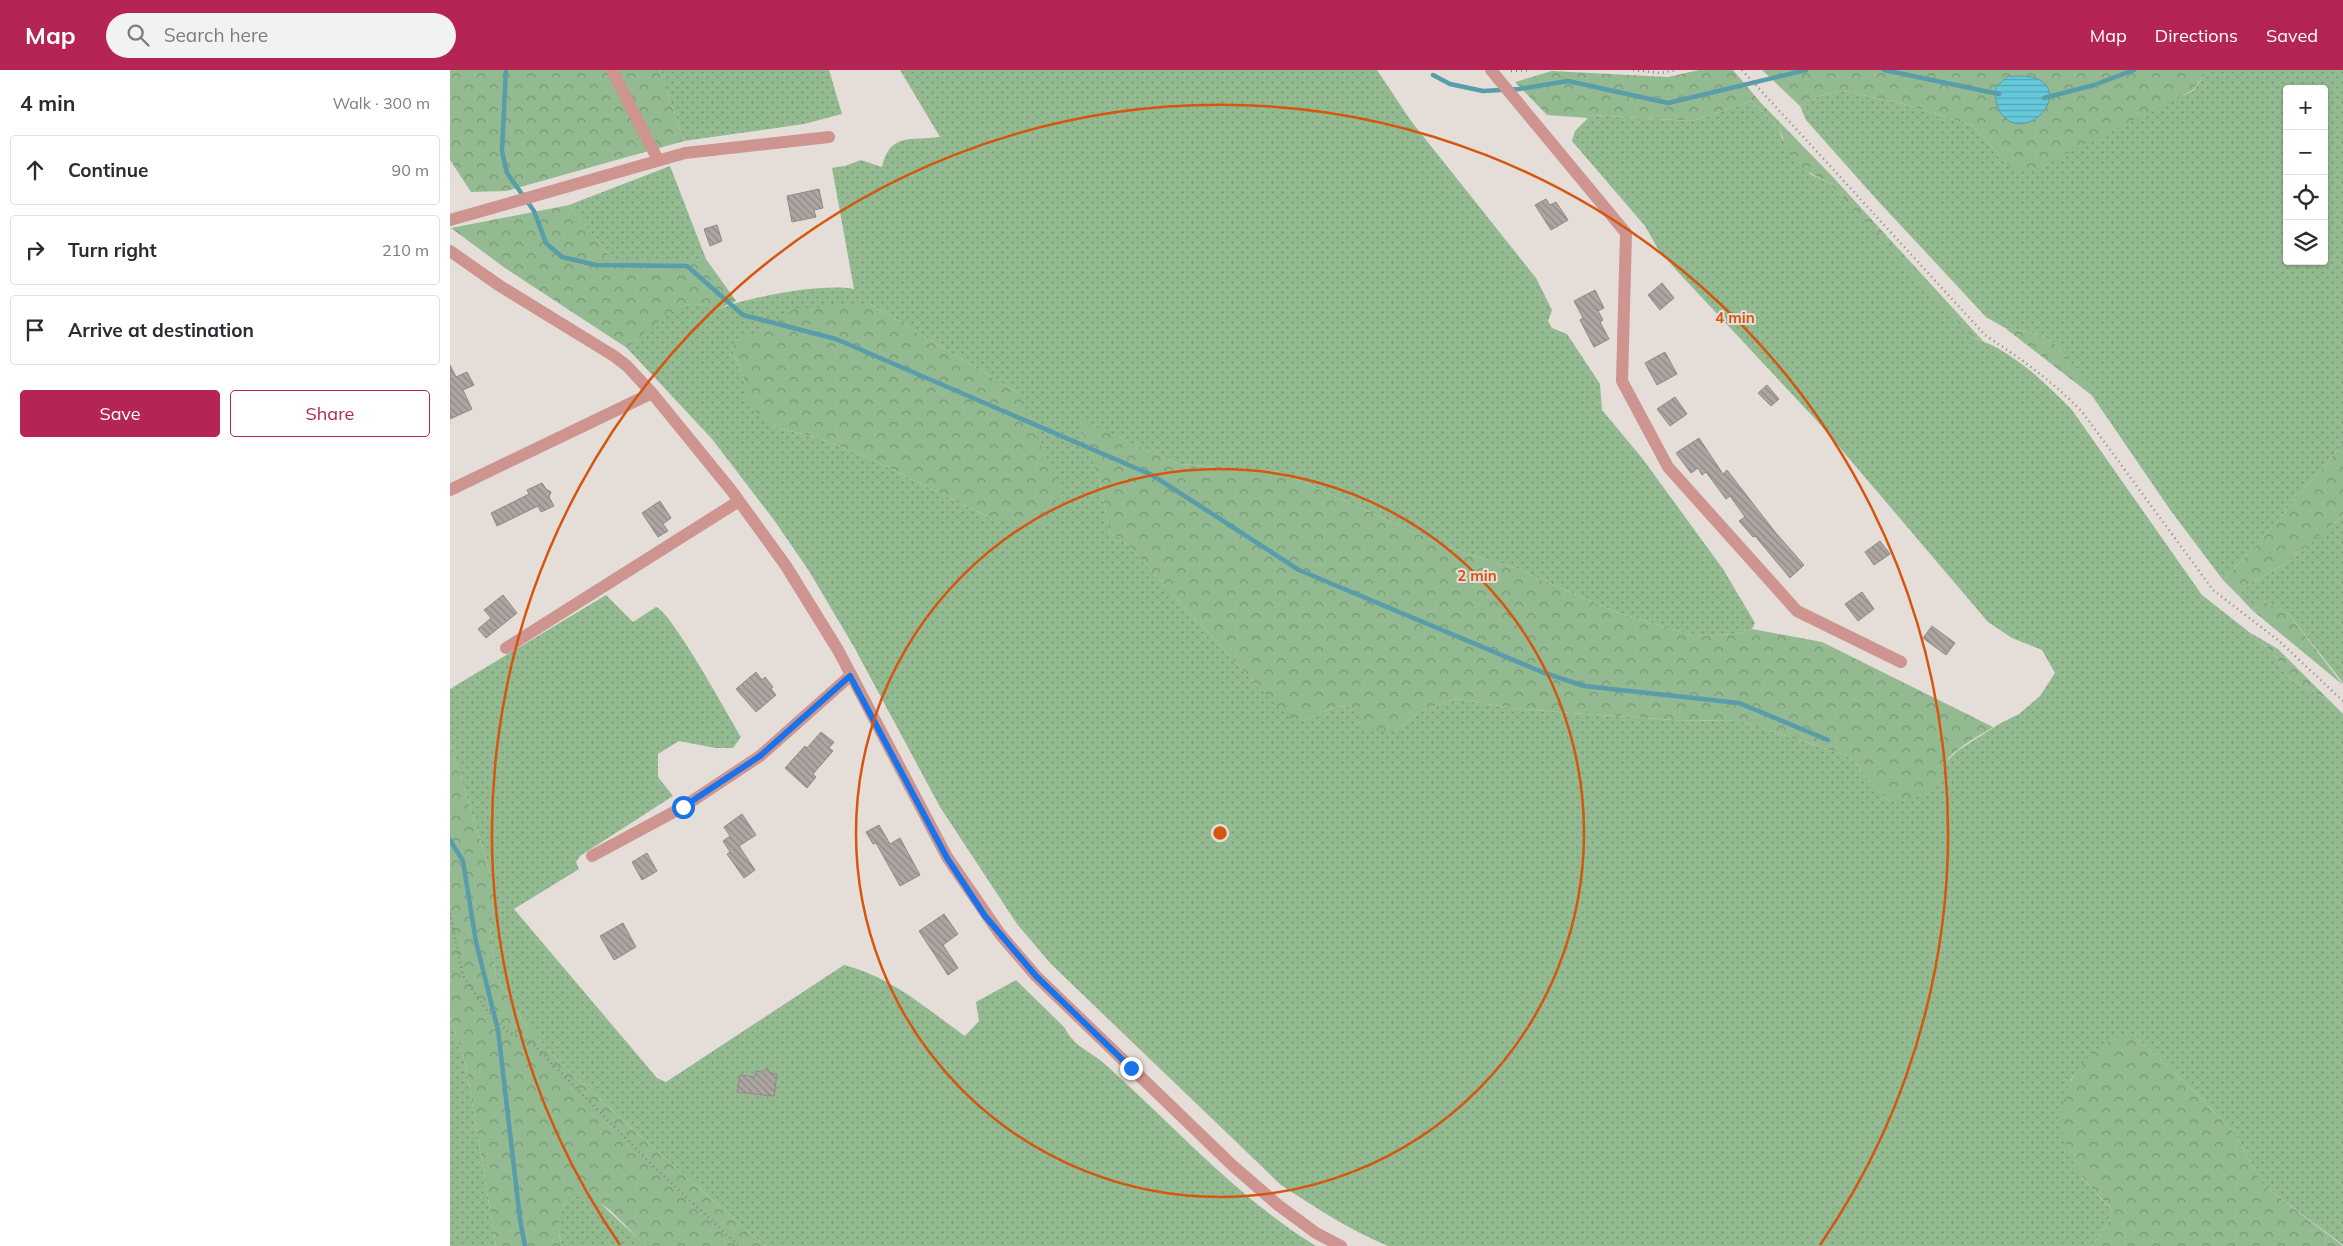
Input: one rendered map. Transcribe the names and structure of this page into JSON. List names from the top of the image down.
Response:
{
  "page": {
    "header": "Map",
    "search": "Search here",
    "nav": ["Map", "Directions", "Saved"],
    "heading": ["4 min", "Walk · 300 m"],
    "map_buttons": ["+", "−"],
    "list": [
      ["Continue", "90 m"],
      ["Turn right", "210 m"],
      "Arrive at destination"
    ],
    "buttons": ["Save", "Share"]
  },
  "rings": ["4 min", "2 min"]
}
